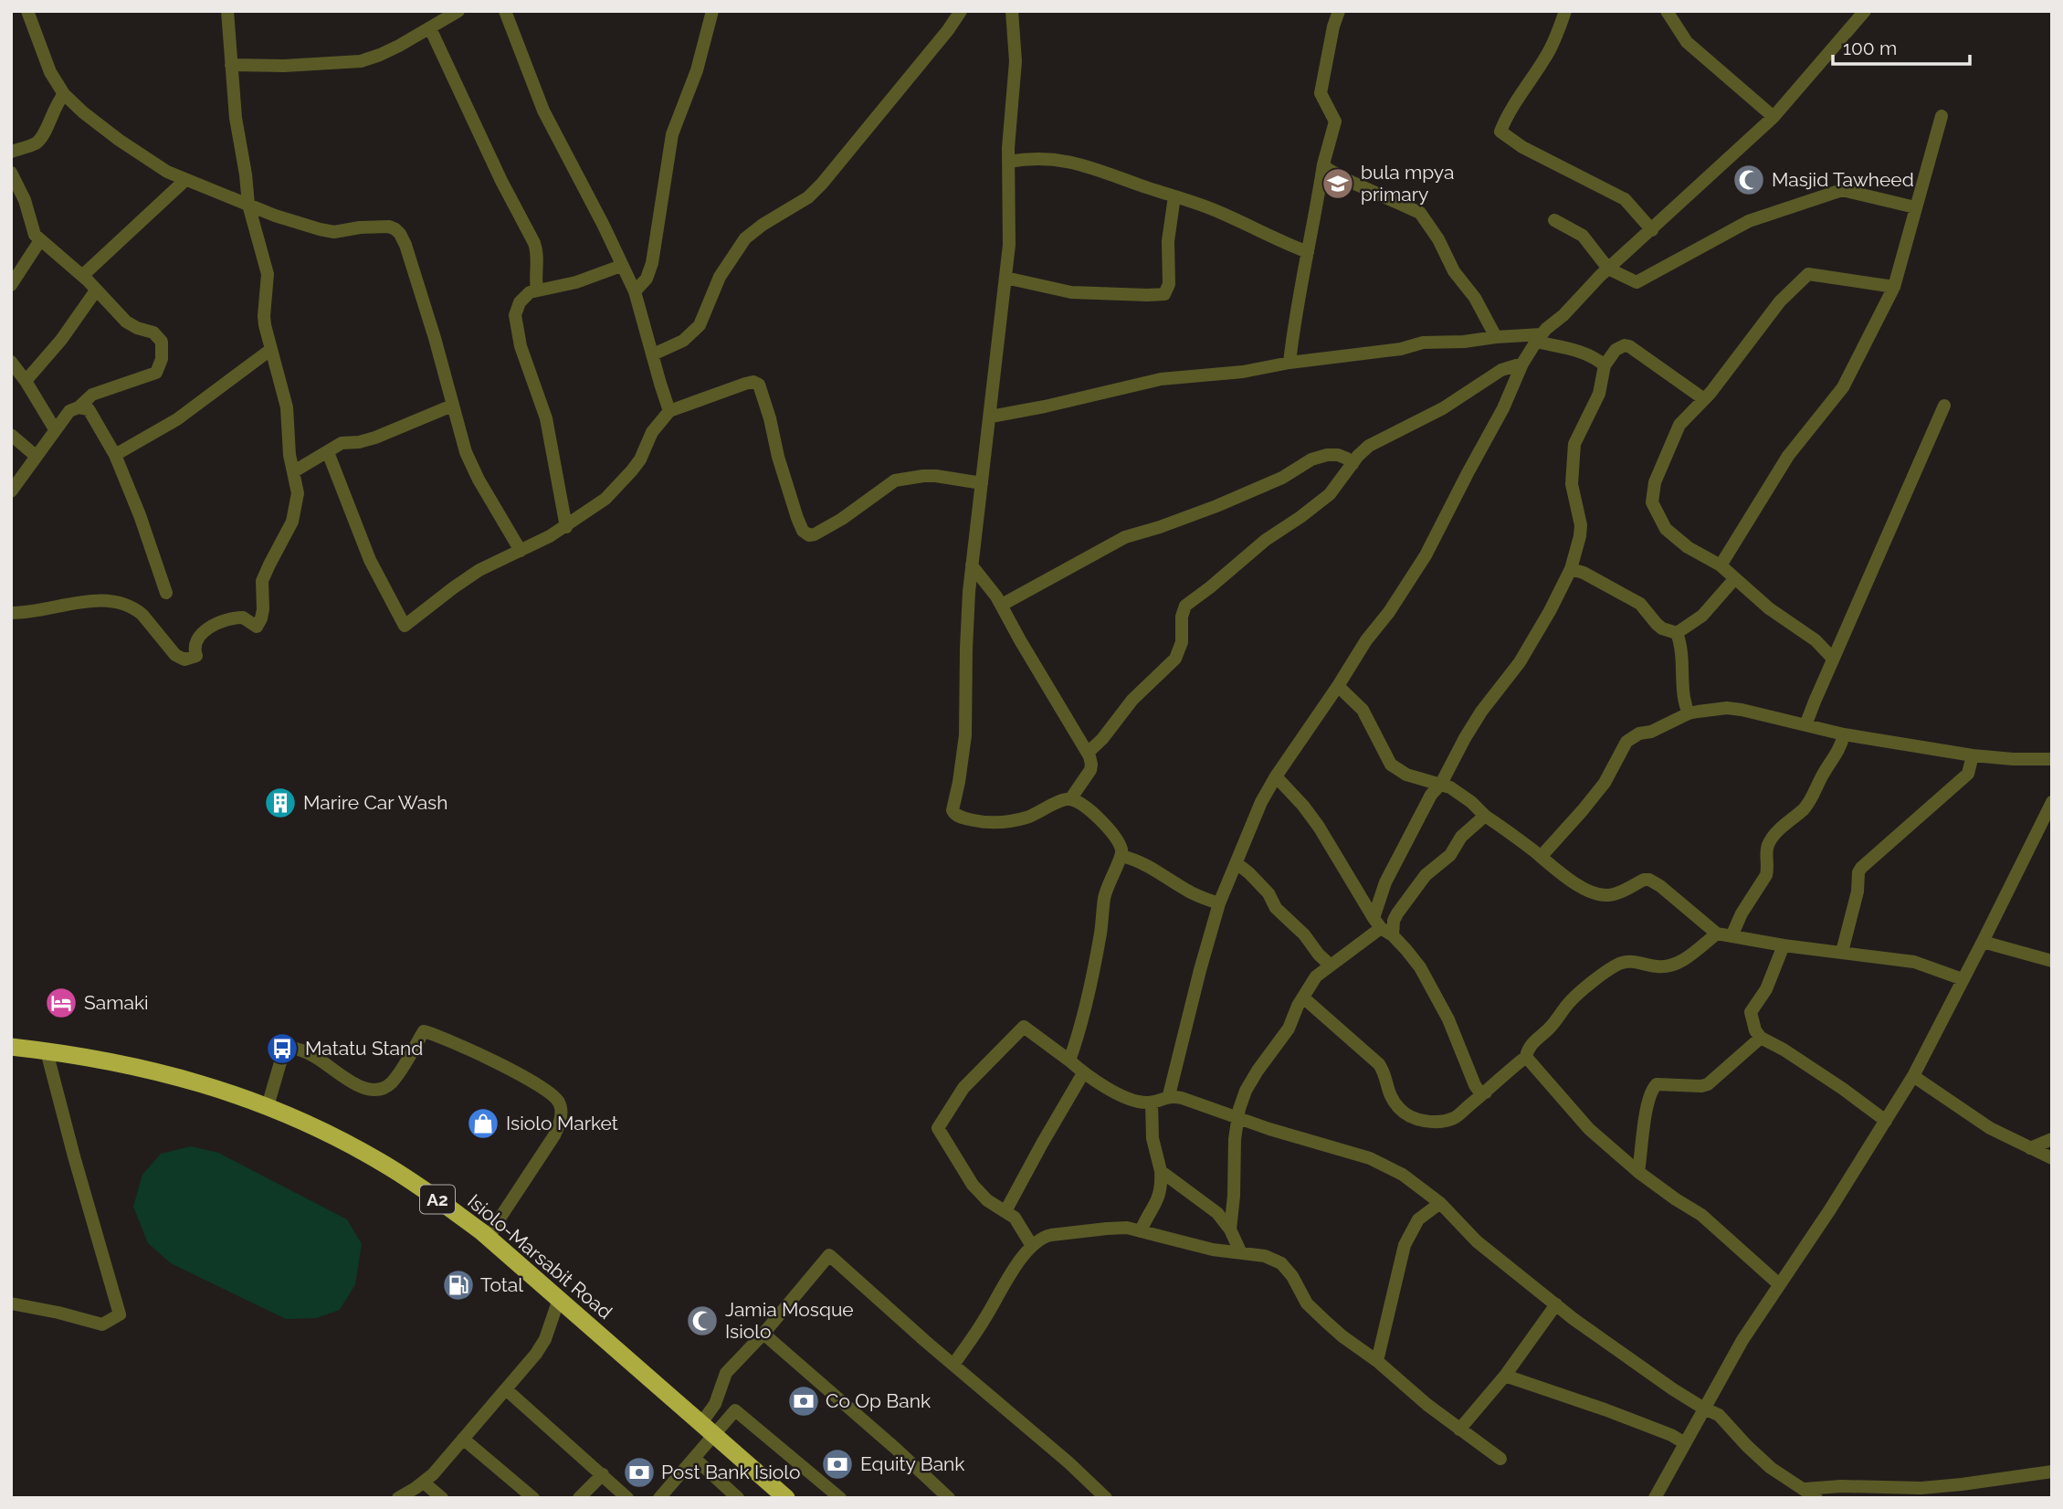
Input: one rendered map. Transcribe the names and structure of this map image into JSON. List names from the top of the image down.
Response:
{
  "streets": {
    "highway": ["A2", "Isiolo-Marsabit Road"]
  },
  "places": {
    "mosque": ["Masjid Tawheed", "Jamia Mosque Isiolo"],
    "school or university": ["bula mpya primary"],
    "building": ["Marire Car Wash"],
    "hotel": ["Samaki"],
    "bus stop": ["Matatu Stand"],
    "shop": ["Isiolo Market"],
    "fuel station": ["Total"],
    "bank": ["Co Op Bank", "Equity Bank", "Post Bank Isiolo"]
  },
  "scale_bar": "100 m"
}
